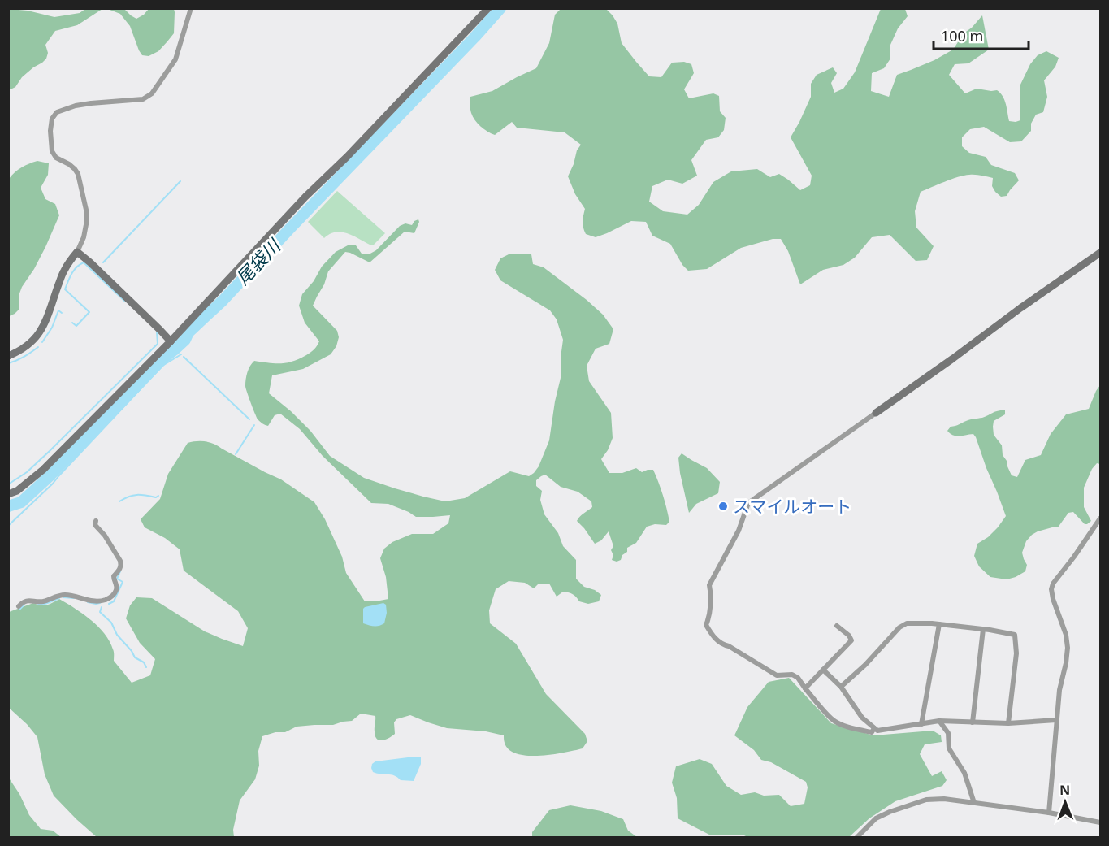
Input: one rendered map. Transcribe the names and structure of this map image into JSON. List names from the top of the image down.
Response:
{
  "water": ["尾袋川"],
  "places": ["スマイルオート"],
  "scale_bar": "100 m",
  "north": "top"
}
